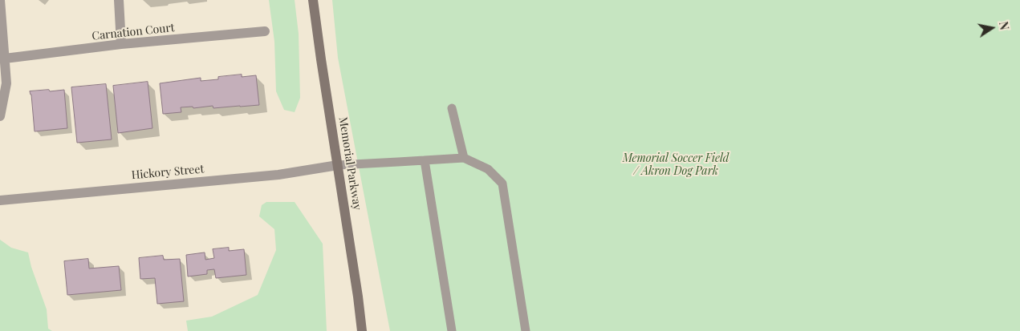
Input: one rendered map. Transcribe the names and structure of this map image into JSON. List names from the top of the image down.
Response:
{
  "streets": {
    "main road": ["Memorial Parkway"],
    "street": ["Carnation Court", "Hickory Street"]
  },
  "crossings": [
    ["Memorial Parkway", "Hickory Street"]
  ],
  "parks": ["Memorial Soccer Field / Akron Dog Park"],
  "north": "right"
}
